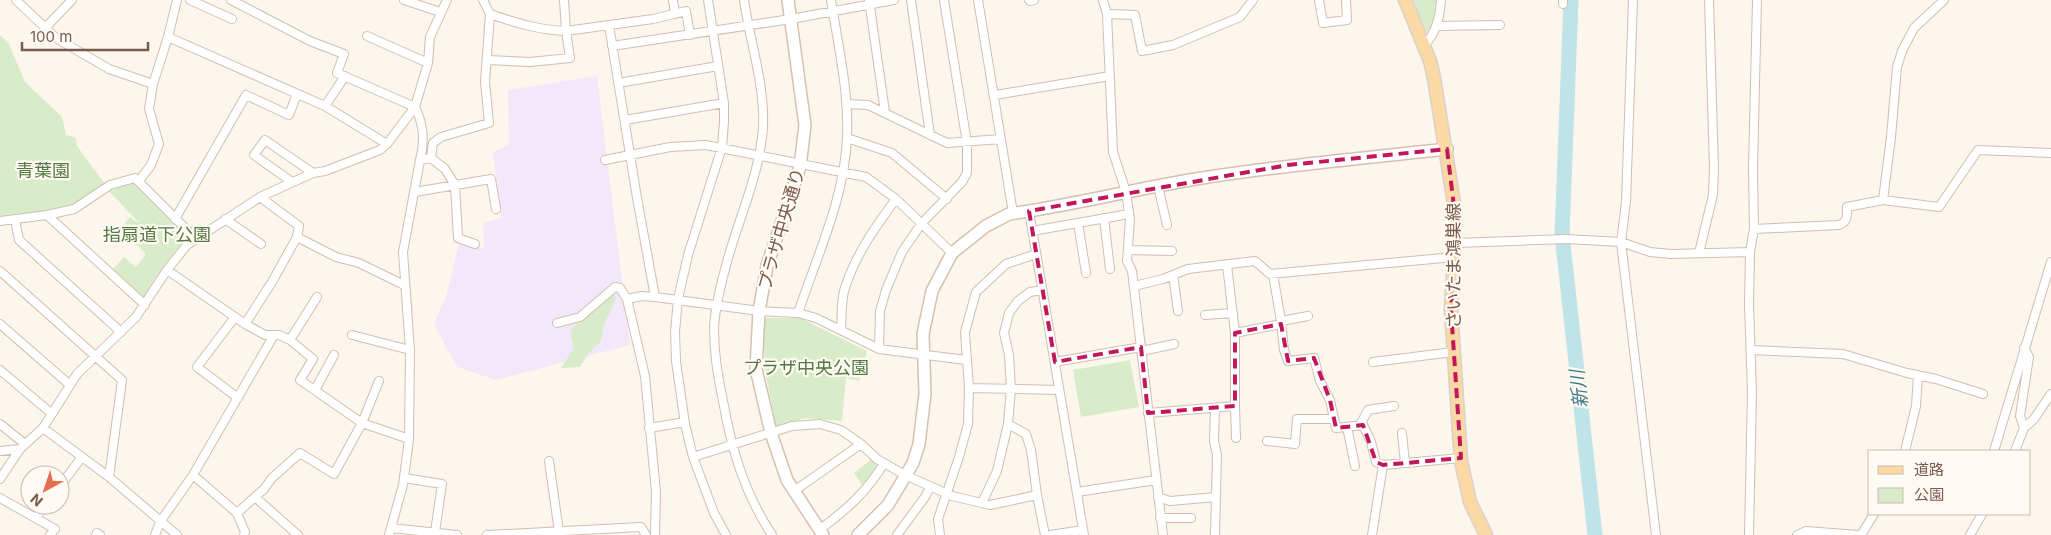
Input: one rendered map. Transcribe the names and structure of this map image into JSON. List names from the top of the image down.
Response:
{
  "streets": {
    "main road": ["さいたま鴻巣線"],
    "street": ["プラザ中央通り"]
  },
  "water": ["新川"],
  "parks": ["青葉園", "指扇道下公園", "プラザ中央公園"],
  "legend": ["道路", "公園"],
  "scale_bar": "100 m",
  "north": "bottom left"
}
